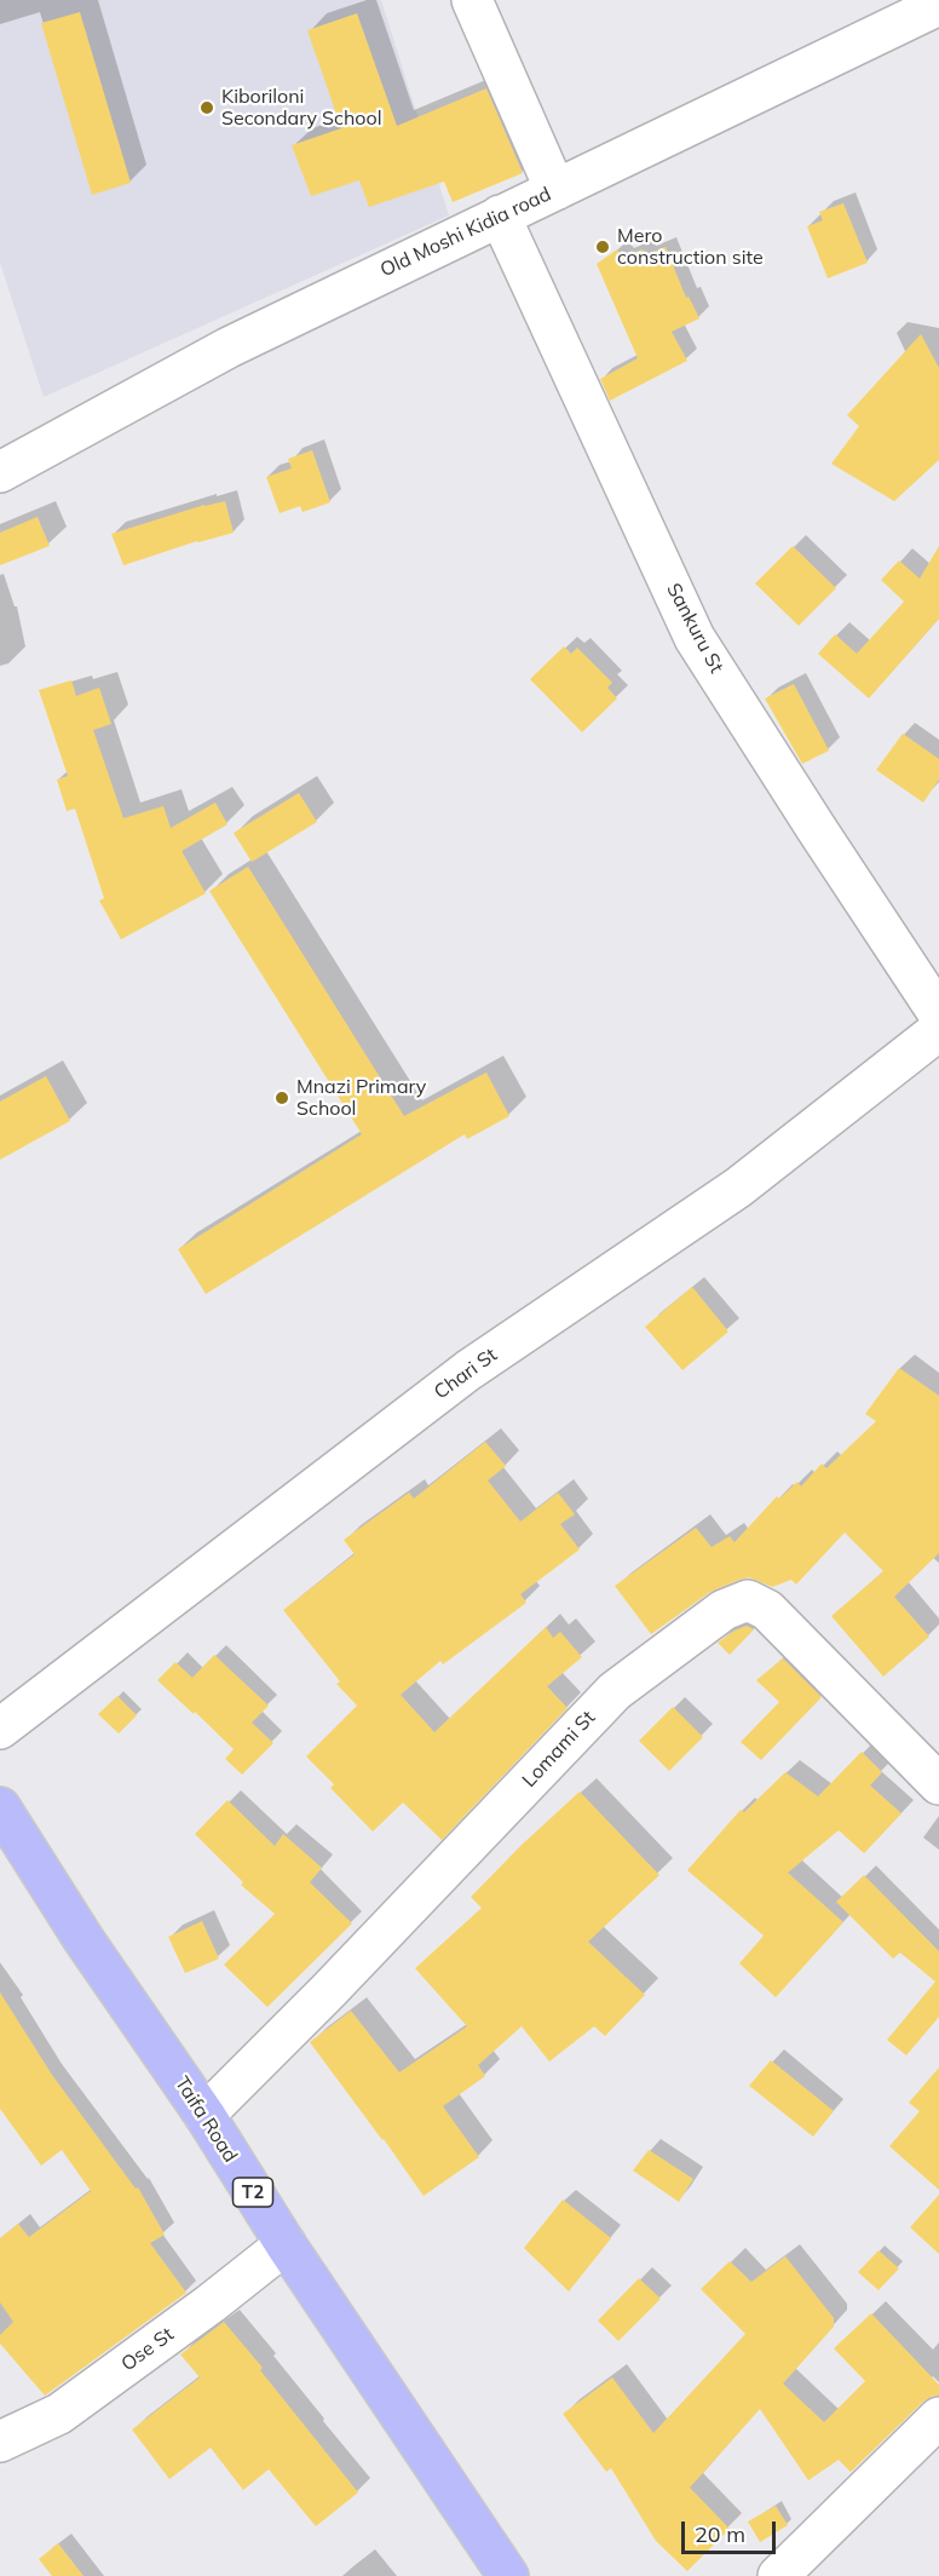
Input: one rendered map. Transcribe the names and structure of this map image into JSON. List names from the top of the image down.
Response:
{
  "streets": {
    "highway": ["Taifa Road", "T2"],
    "street": [
      "Old Moshi Kidia road",
      "Sankuru St",
      "Chari St",
      "Lomami St",
      "Ose St"
    ]
  },
  "crossings": [
    ["Old Moshi Kidia road", "Sankuru St"],
    ["Lomami St", "Taifa Road"],
    ["Taifa Road", "Ose St"]
  ],
  "places": ["Kiboriloni Secondary School", "Mero construction site", "Mnazi Primary School"],
  "scale_bar": "20 m"
}
